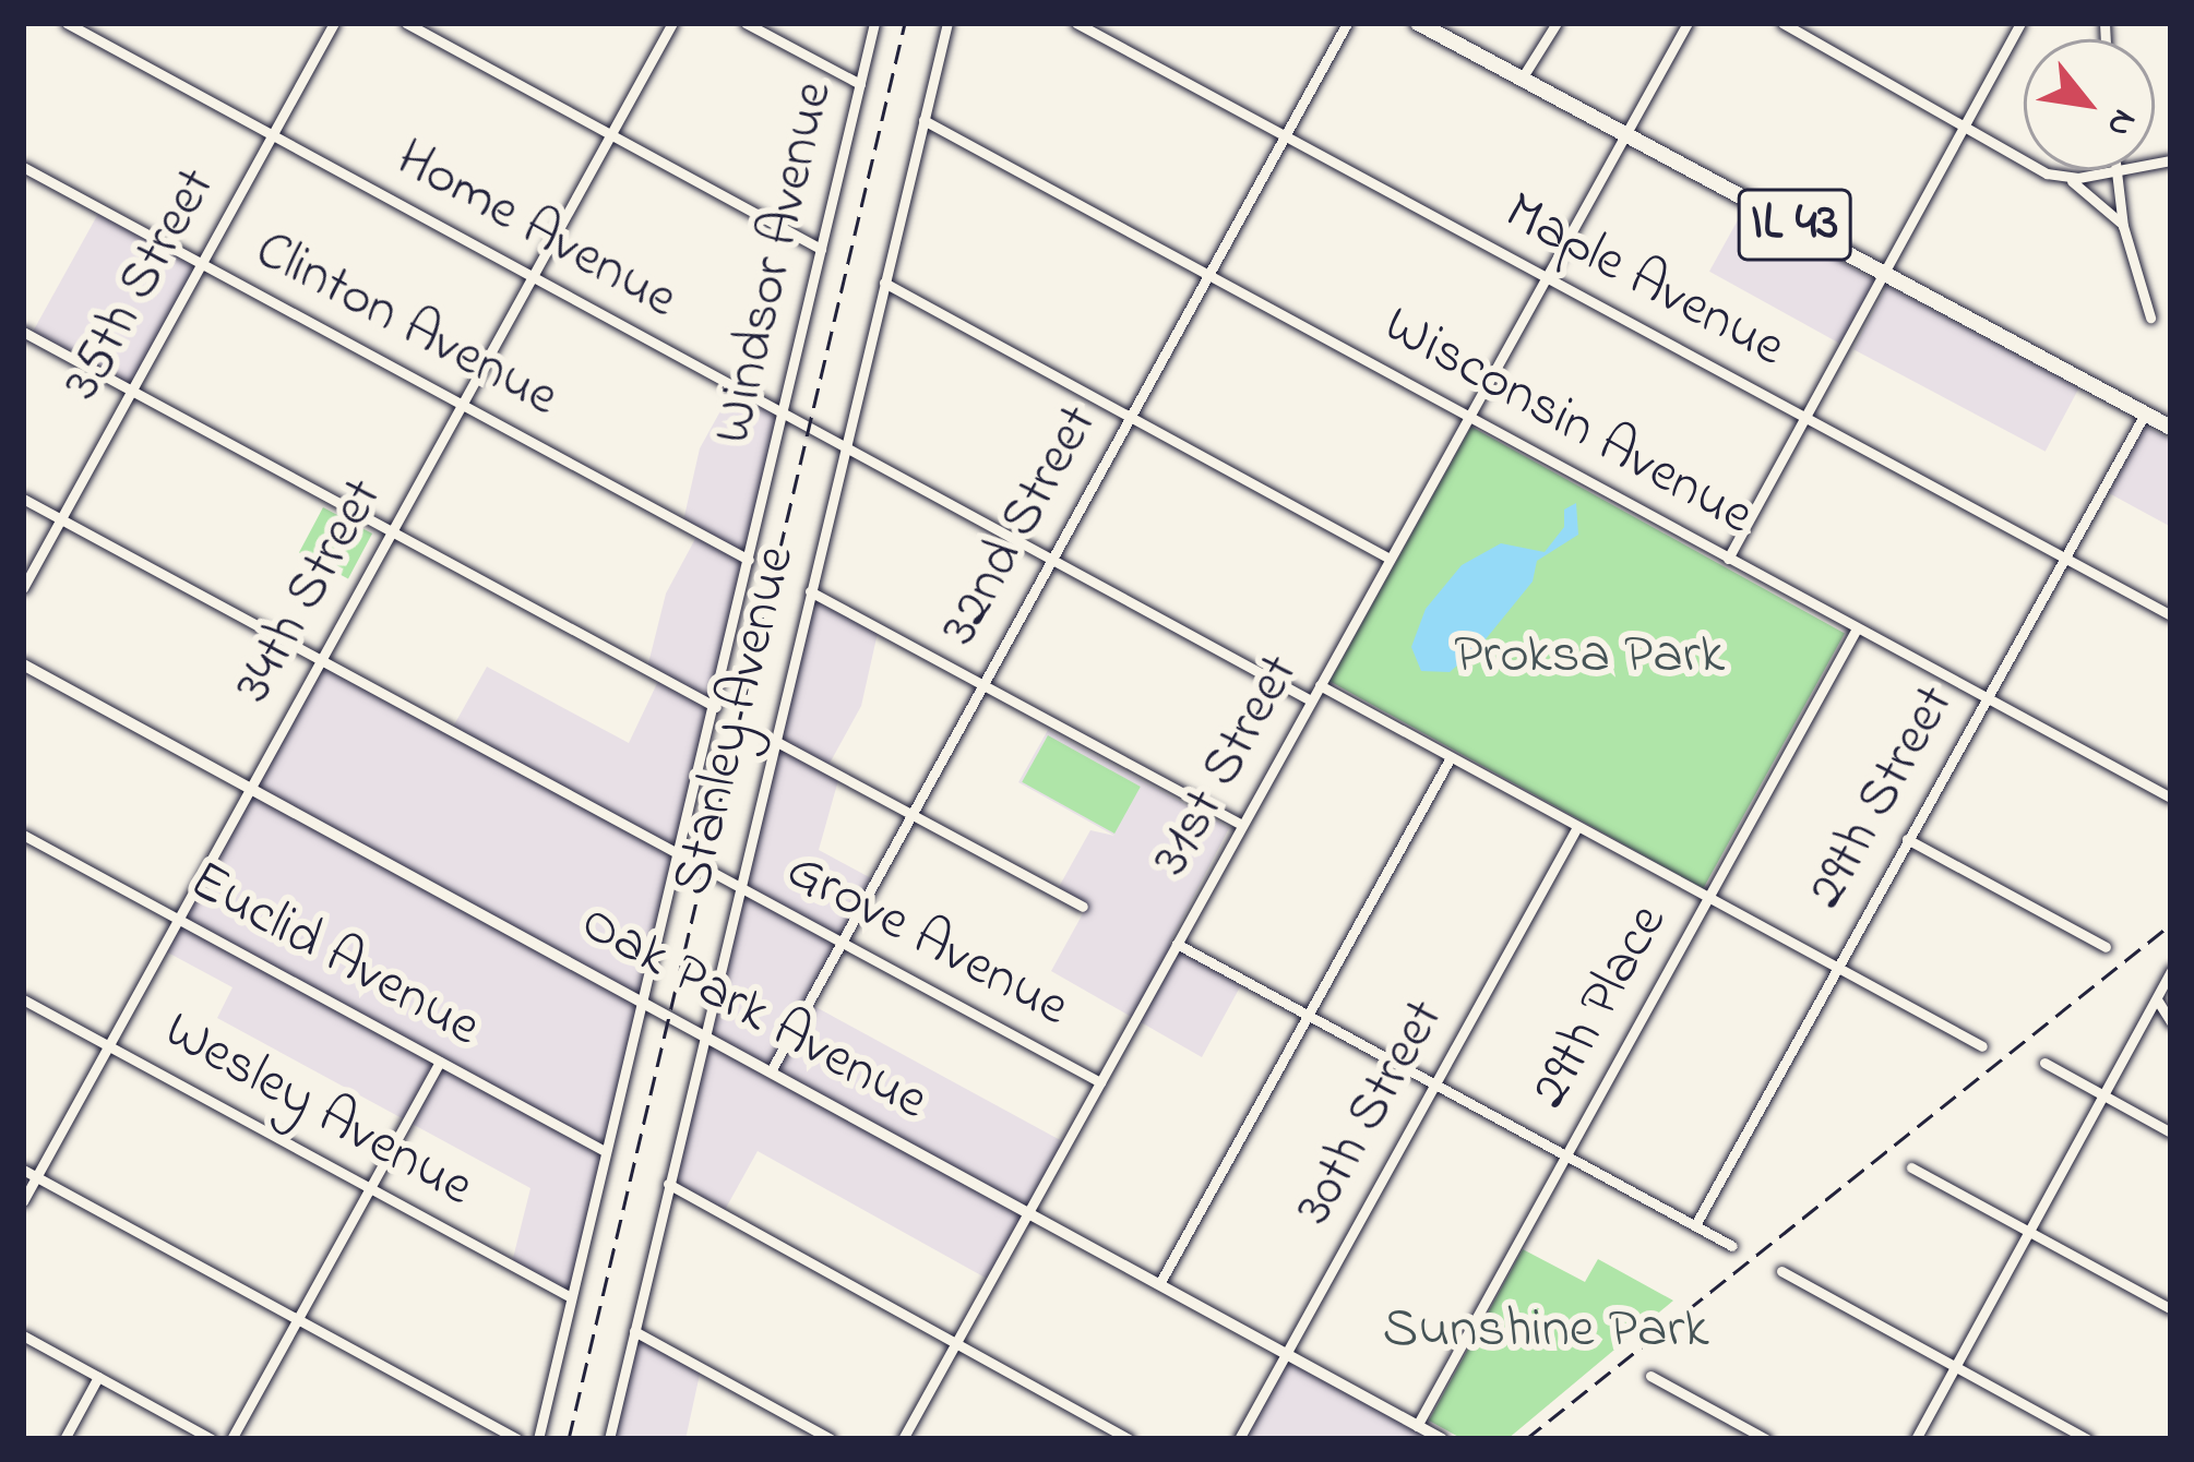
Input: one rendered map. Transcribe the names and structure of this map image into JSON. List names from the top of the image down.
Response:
{
  "streets": {
    "main road": ["IL 43"],
    "street": [
      "Home Avenue",
      "Windsor Avenue",
      "Maple Avenue",
      "35th Street",
      "Clinton Avenue",
      "Wisconsin Avenue",
      "32nd Street",
      "34th Street",
      "Stanley Avenue",
      "31st Street",
      "29th Street",
      "Grove Avenue",
      "Euclid Avenue",
      "29th Place",
      "Oak Park Avenue",
      "Wesley Avenue",
      "30th Street"
    ]
  },
  "crossings": [
    ["IL 43", "31st Street"],
    ["IL 43", "29th Street"],
    ["Home Avenue", "Windsor Avenue"],
    ["Home Avenue", "35th Street"],
    ["Home Avenue", "32nd Street"],
    ["Home Avenue", "34th Street"],
    ["Home Avenue", "Stanley Avenue"],
    ["Home Avenue", "31st Street"],
    ["Windsor Avenue", "Clinton Avenue"],
    ["Windsor Avenue", "Grove Avenue"],
    ["Windsor Avenue", "Euclid Avenue"],
    ["Windsor Avenue", "Oak Park Avenue"],
    ["Windsor Avenue", "Wesley Avenue"],
    ["Maple Avenue", "32nd Street"],
    ["Maple Avenue", "31st Street"],
    ["Maple Avenue", "29th Street"],
    ["35th Street", "Clinton Avenue"],
    ["35th Street", "Grove Avenue"],
    ["Clinton Avenue", "34th Street"],
    ["Wisconsin Avenue", "32nd Street"],
    ["Wisconsin Avenue", "Stanley Avenue"],
    ["Wisconsin Avenue", "31st Street"],
    ["Wisconsin Avenue", "29th Street"],
    ["Wisconsin Avenue", "29th Place"],
    ["32nd Street", "Grove Avenue"],
    ["32nd Street", "Oak Park Avenue"],
    ["34th Street", "Grove Avenue"],
    ["34th Street", "Euclid Avenue"],
    ["34th Street", "Oak Park Avenue"],
    ["34th Street", "Wesley Avenue"],
    ["Stanley Avenue", "Grove Avenue"],
    ["Stanley Avenue", "Oak Park Avenue"],
    ["31st Street", "Grove Avenue"],
    ["31st Street", "Oak Park Avenue"],
    ["29th Place", "Oak Park Avenue"],
    ["Oak Park Avenue", "30th Street"]
  ],
  "parks": ["Proksa Park", "Sunshine Park"],
  "north": "bottom right"
}
